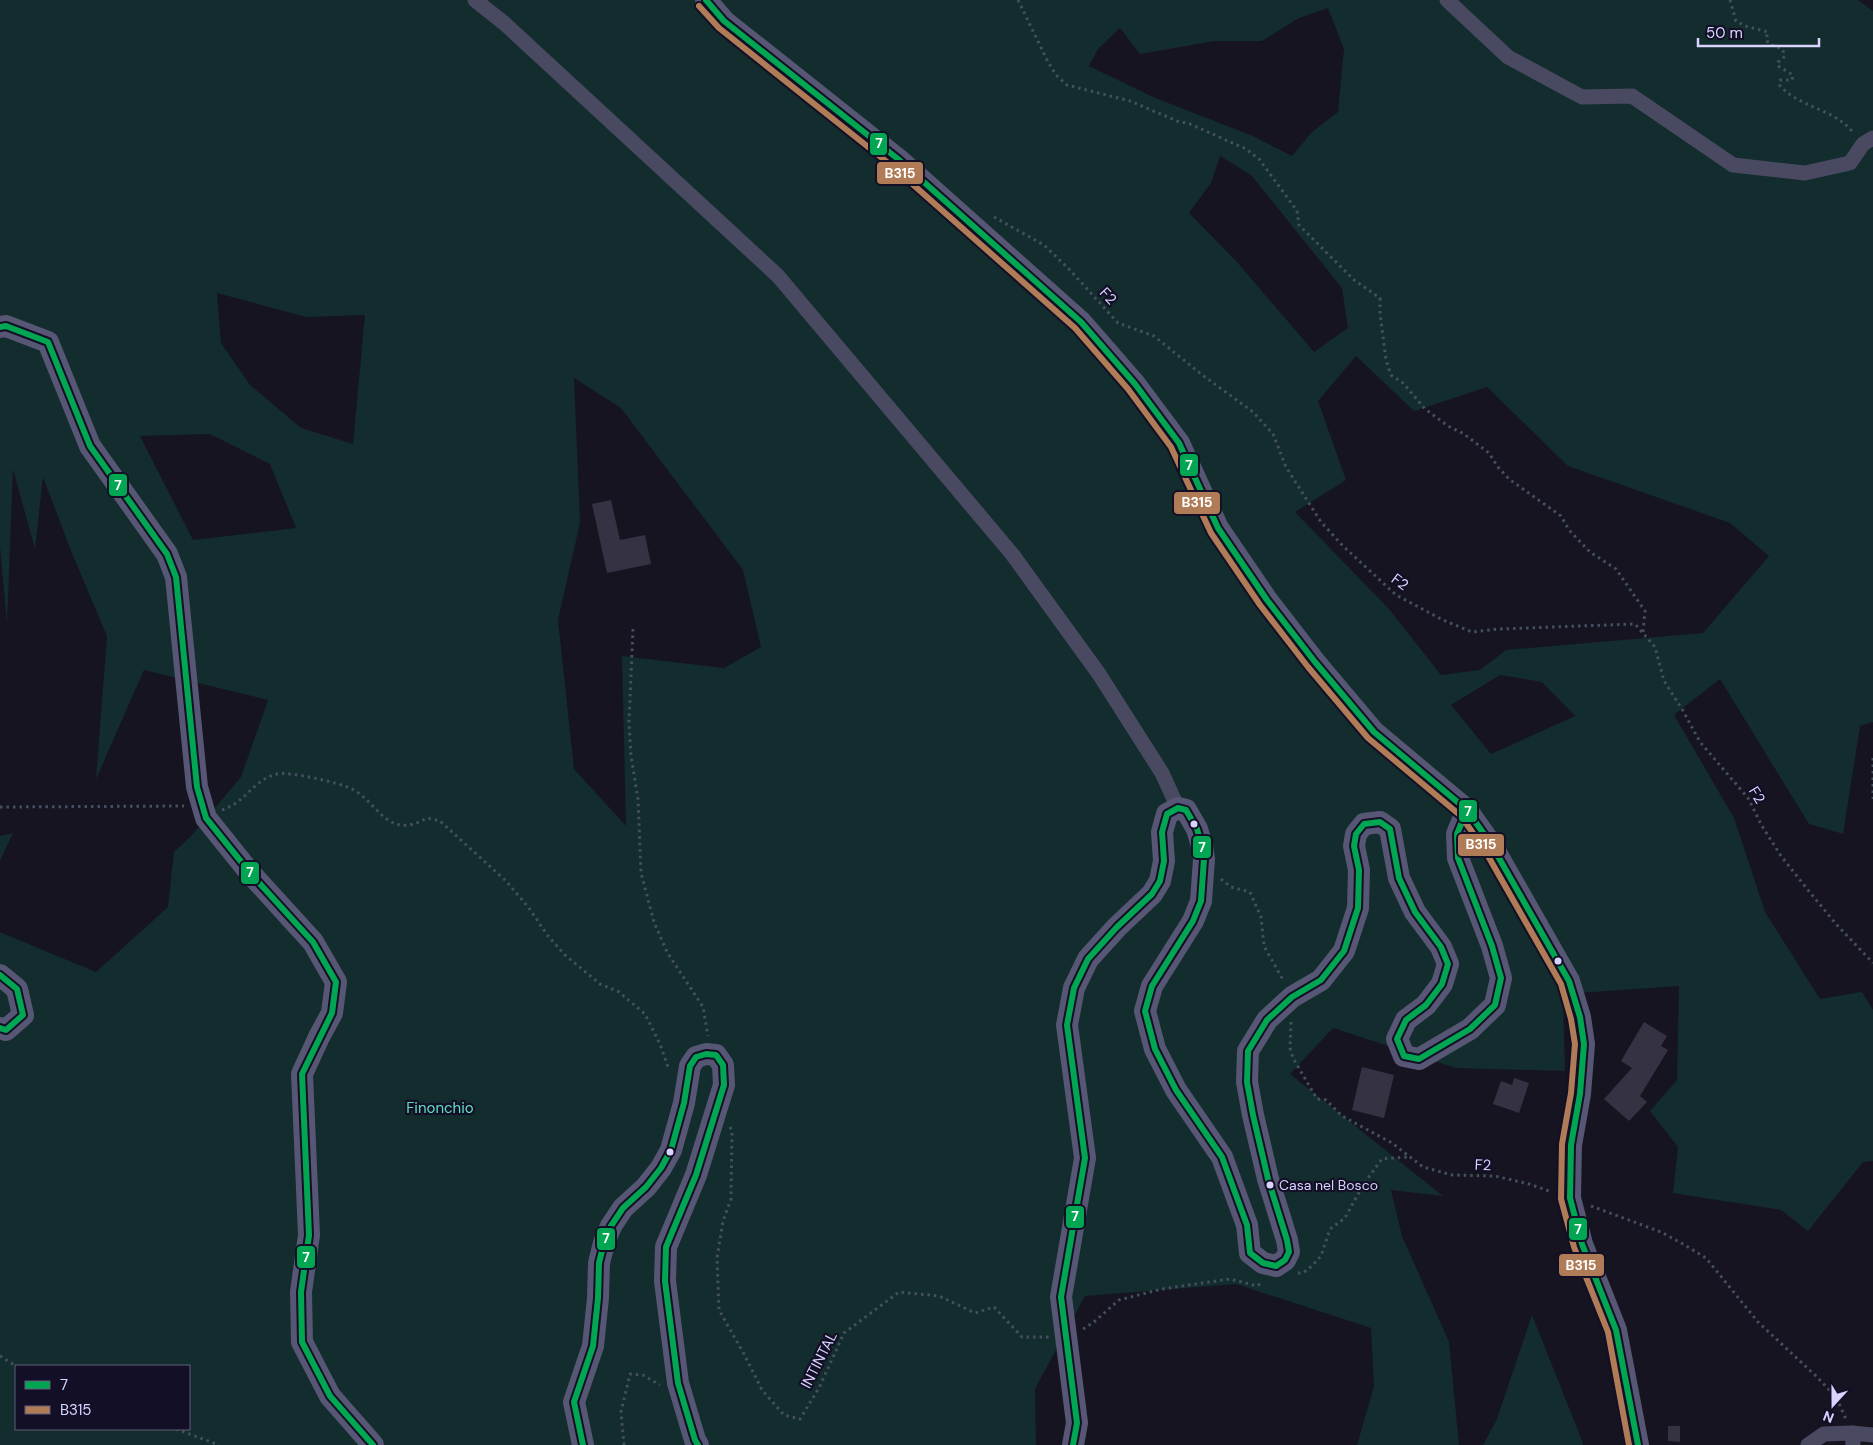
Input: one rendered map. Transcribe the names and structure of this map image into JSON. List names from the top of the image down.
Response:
{
  "streets": {
    "path": ["F2", "INTINTAL"]
  },
  "parks": ["Finonchio"],
  "places": ["Casa nel Bosco"],
  "lines": ["transit line 7", "transit line B315"],
  "legend": ["7", "B315"],
  "scale_bar": "50 m",
  "north": "bottom"
}
